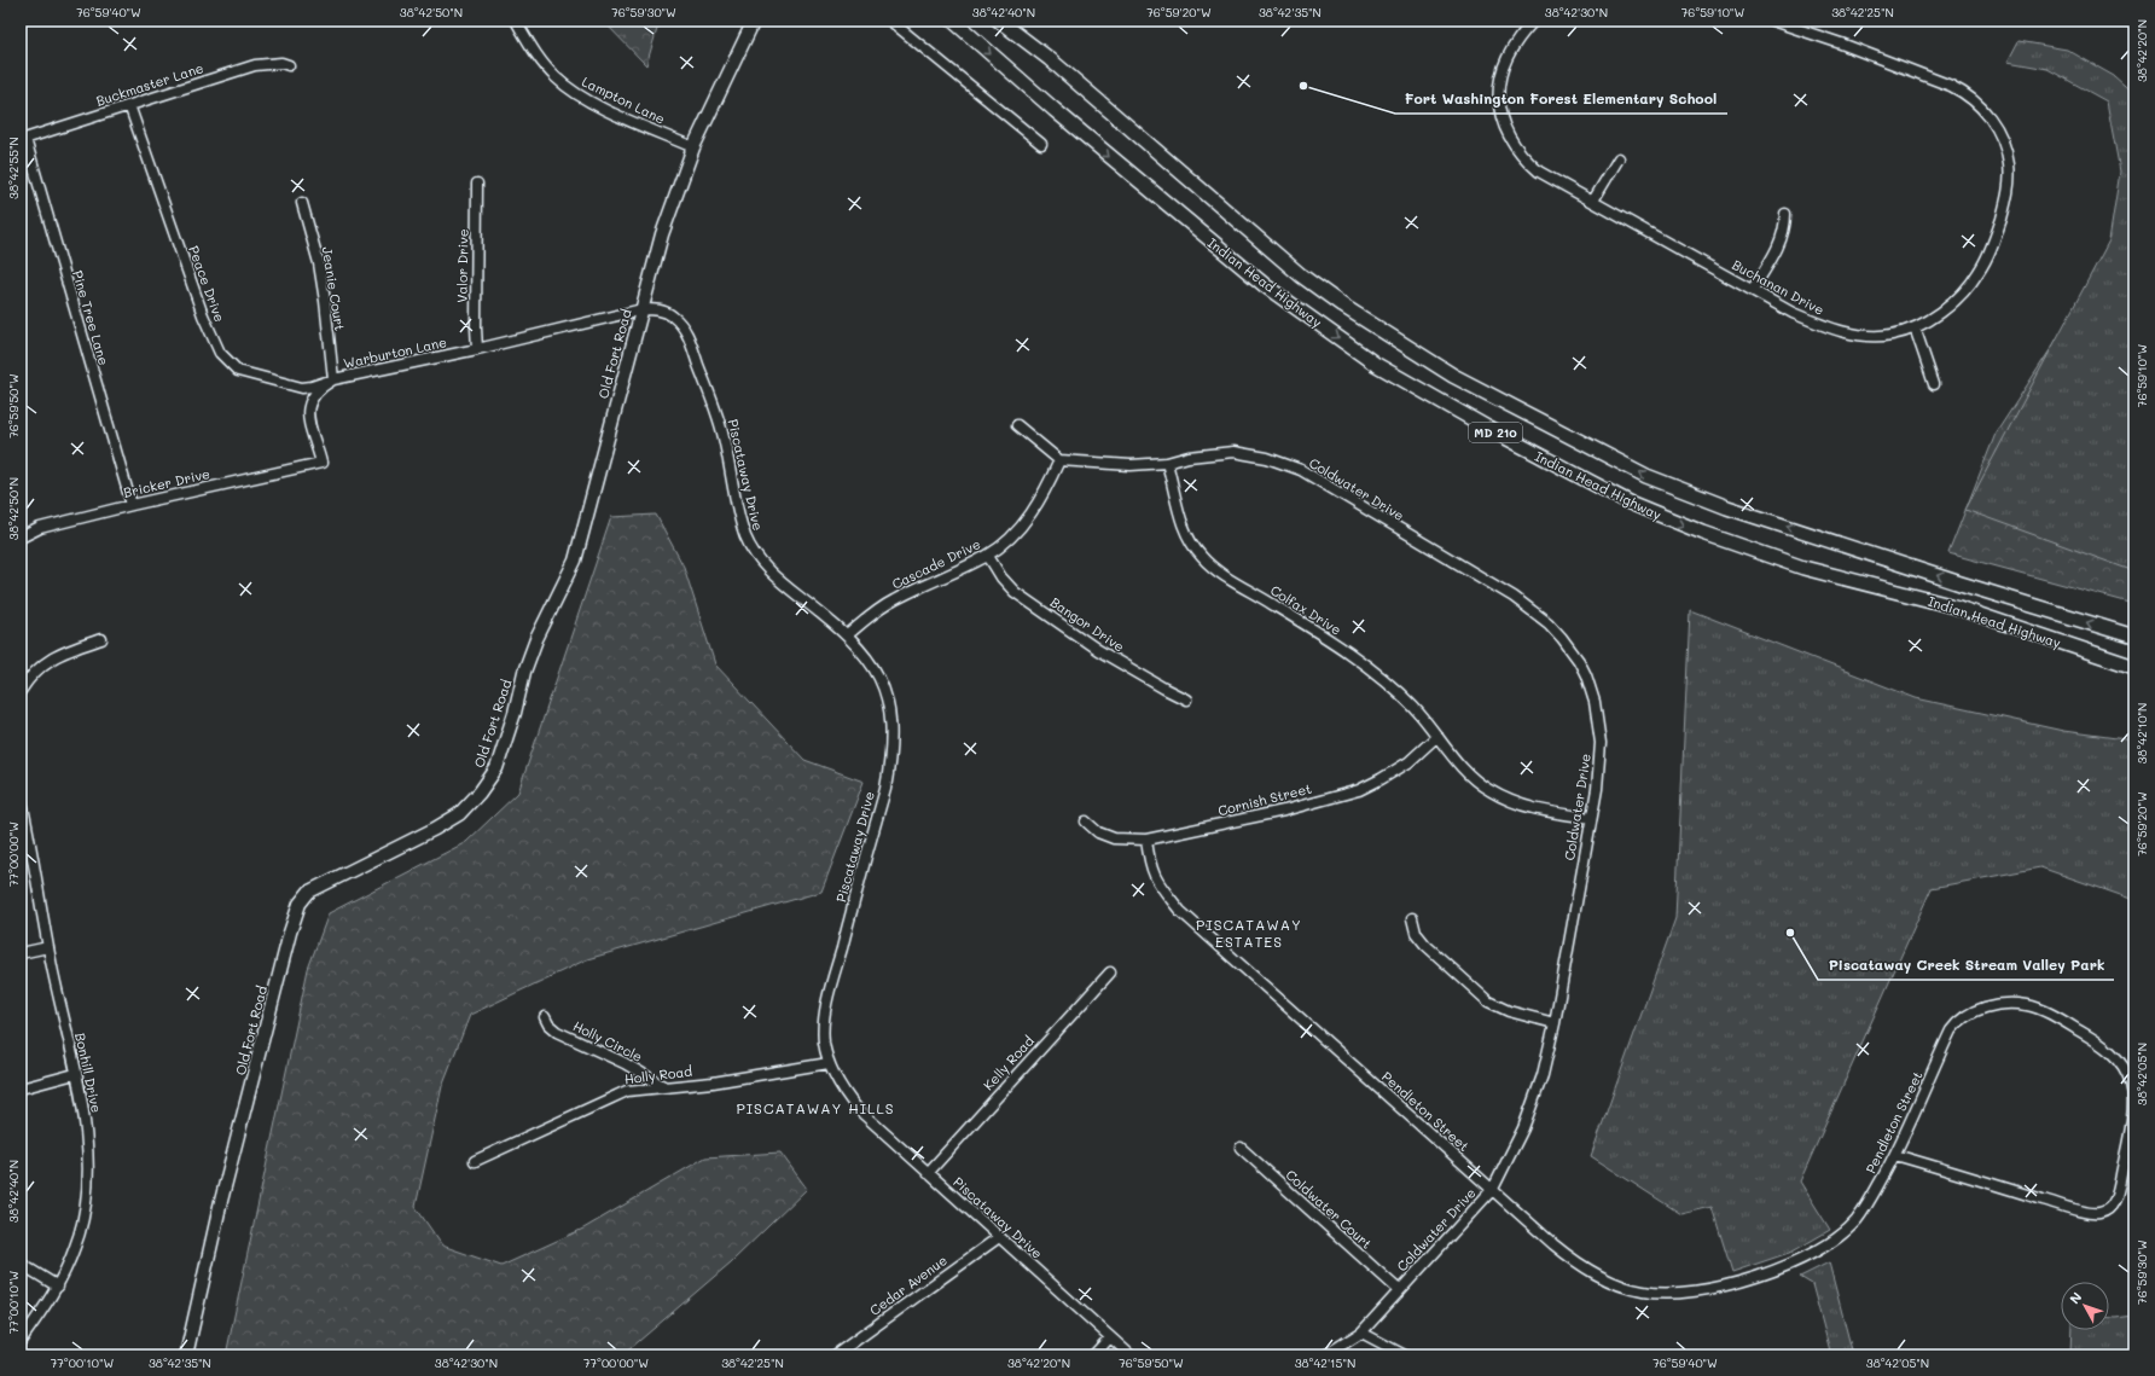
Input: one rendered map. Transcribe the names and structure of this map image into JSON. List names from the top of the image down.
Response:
{
  "streets": {
    "highway": ["Indian Head Highway", "MD 210"],
    "main road": ["Old Fort Road"],
    "street": [
      "Buckmaster Lane",
      "Lampton Lane",
      "Valor Drive",
      "Peace Drive",
      "Buchanan Drive",
      "Jeanie Court",
      "Pine Tree Lane",
      "Warburton Lane",
      "Piscataway Drive",
      "Bricker Drive",
      "Coldwater Drive",
      "Cascade Drive",
      "Colfax Drive",
      "Bangor Drive",
      "Cornish Street",
      "Holly Circle",
      "Kelly Road",
      "Bonhill Drive",
      "Holly Road",
      "Pendleton Street",
      "Coldwater Court",
      "Cedar Avenue"
    ]
  },
  "crossings": [
    ["Buckmaster Lane", "Peace Drive"],
    ["Buckmaster Lane", "Pine Tree Lane"],
    ["Lampton Lane", "Old Fort Road"],
    ["Valor Drive", "Warburton Lane"],
    ["Peace Drive", "Jeanie Court"],
    ["Peace Drive", "Warburton Lane"],
    ["Jeanie Court", "Warburton Lane"],
    ["Pine Tree Lane", "Bricker Drive"],
    ["Warburton Lane", "Old Fort Road"],
    ["Warburton Lane", "Piscataway Drive"],
    ["Warburton Lane", "Bricker Drive"],
    ["Old Fort Road", "Piscataway Drive"],
    ["Piscataway Drive", "Cascade Drive"],
    ["Piscataway Drive", "Kelly Road"],
    ["Piscataway Drive", "Holly Road"],
    ["Piscataway Drive", "Cedar Avenue"],
    ["Coldwater Drive", "Cascade Drive"],
    ["Coldwater Drive", "Colfax Drive"],
    ["Coldwater Drive", "Pendleton Street"],
    ["Coldwater Drive", "Coldwater Court"],
    ["Cascade Drive", "Bangor Drive"],
    ["Colfax Drive", "Cornish Street"],
    ["Cornish Street", "Pendleton Street"],
    ["Holly Circle", "Holly Road"]
  ],
  "districts": ["PISCATAWAY ESTATES", "PISCATAWAY HILLS"],
  "places": ["Fort Washington Forest Elementary School", "Piscataway Creek Stream Valley Park"],
  "north": "top left",
  "coordinates": [
    "76°59'40\"W",
    "38°42'50\"N",
    "76°59'30\"W",
    "38°42'40\"N",
    "76°59'20\"W",
    "38°42'35\"N",
    "38°42'30\"N",
    "76°59'10\"W",
    "38°42'25\"N",
    "38°42'20\"N",
    "38°42'55\"N",
    "76°59'50\"W",
    "38°42'10\"N",
    "77°00'00\"W",
    "38°42'05\"N",
    "77°00'10\"W",
    "38°42'15\"N"
  ]
}
